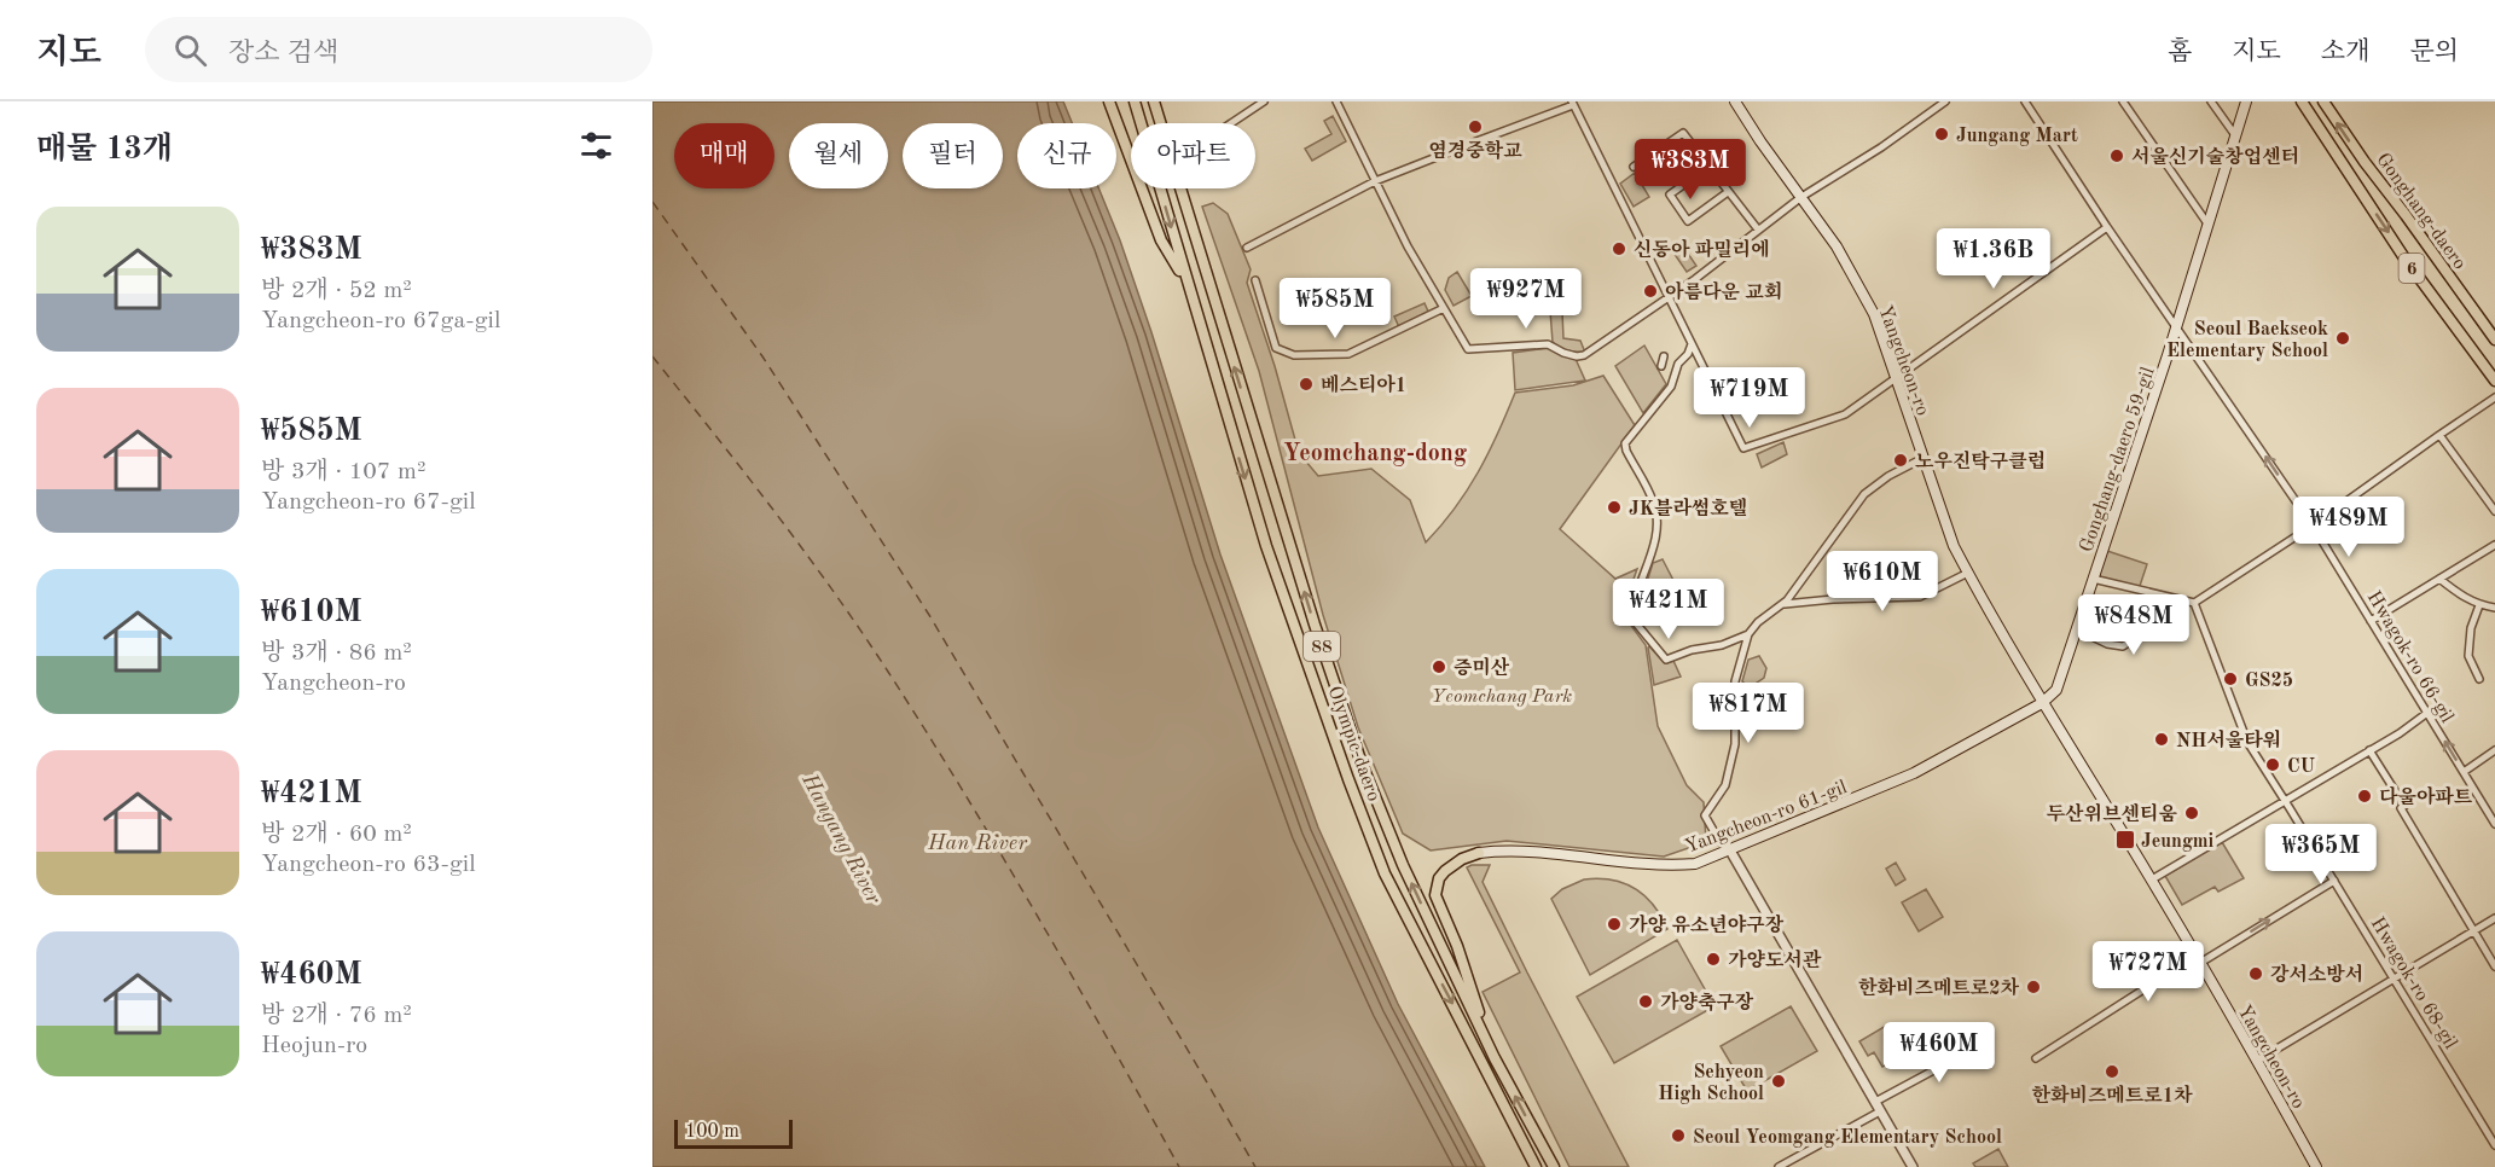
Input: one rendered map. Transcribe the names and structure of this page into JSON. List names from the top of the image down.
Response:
{
  "streets": {
    "main road": [
      "Gonghang-daero",
      "6",
      "Yangcheon-ro",
      "Gonghang-daero 59-gil",
      "88",
      "Olympic-daero",
      "Yangcheon-ro 61-gil"
    ],
    "street": ["Hwagok-ro 66-gil", "Hwagok-ro 68-gil"]
  },
  "crossings": [
    ["Yangcheon-ro", "Gonghang-daero 59-gil"],
    ["Yangcheon-ro", "Yangcheon-ro 61-gil"],
    ["Gonghang-daero 59-gil", "Hwagok-ro 66-gil"],
    ["Gonghang-daero 59-gil", "Yangcheon-ro 61-gil"],
    ["Gonghang-daero 59-gil", "Hwagok-ro 68-gil"]
  ],
  "one_way": ["Hwagok-ro 66-gil"],
  "districts": ["Yeomchang-dong"],
  "water": ["Hangang River", "Han River"],
  "parks": ["Yeomchang Park"],
  "places": {
    "other": [
      "염경중학교",
      "Jungang Mart",
      "서울신기술창업센터",
      "신동아 파밀리에",
      "아름다운 교회",
      "Seoul Baekseok Elementary School",
      "베스티아1",
      "노우진탁구클럽",
      "JK블라썸호텔",
      "증미산",
      "GS25",
      "NH서울타워",
      "CU",
      "다울아파트",
      "두산위브센티움",
      "가양 유소년야구장",
      "가양도서관",
      "강서소방서",
      "한화비즈메트로2차",
      "가양축구장",
      "한화비즈메트로1차",
      "Sehyeon High School",
      "Seoul Yeomgang Elementary School"
    ],
    "transit": ["Jeungmi"]
  },
  "scale_bar": "100 m",
  "page": {
    "header": "지도",
    "search": "장소 검색",
    "nav": [
      "홈",
      "지도",
      "소개",
      "문의"
    ],
    "heading": "매물 13개",
    "chip": [
      "매매",
      "월세",
      "필터",
      "신규",
      "아파트"
    ],
    "price": [
      "₩383M",
      "₩1.36B",
      "₩927M",
      "₩585M",
      "₩719M",
      "₩489M",
      "₩610M",
      "₩421M",
      "₩848M",
      "₩817M",
      "₩365M",
      "₩727M",
      "₩460M"
    ],
    "list": [
      {
        "name": "₩383M",
        "note": "방 2개 · 52 m² · Yangcheon-ro 67ga-gil"
      },
      {
        "name": "₩585M",
        "note": "방 3개 · 107 m² · Yangcheon-ro 67-gil"
      },
      {
        "name": "₩610M",
        "note": "방 3개 · 86 m² · Yangcheon-ro"
      },
      {
        "name": "₩421M",
        "note": "방 2개 · 60 m² · Yangcheon-ro 63-gil"
      },
      {
        "name": "₩460M",
        "note": "방 2개 · 76 m² · Heojun-ro"
      }
    ],
    "scale": "100 m"
  }
}
